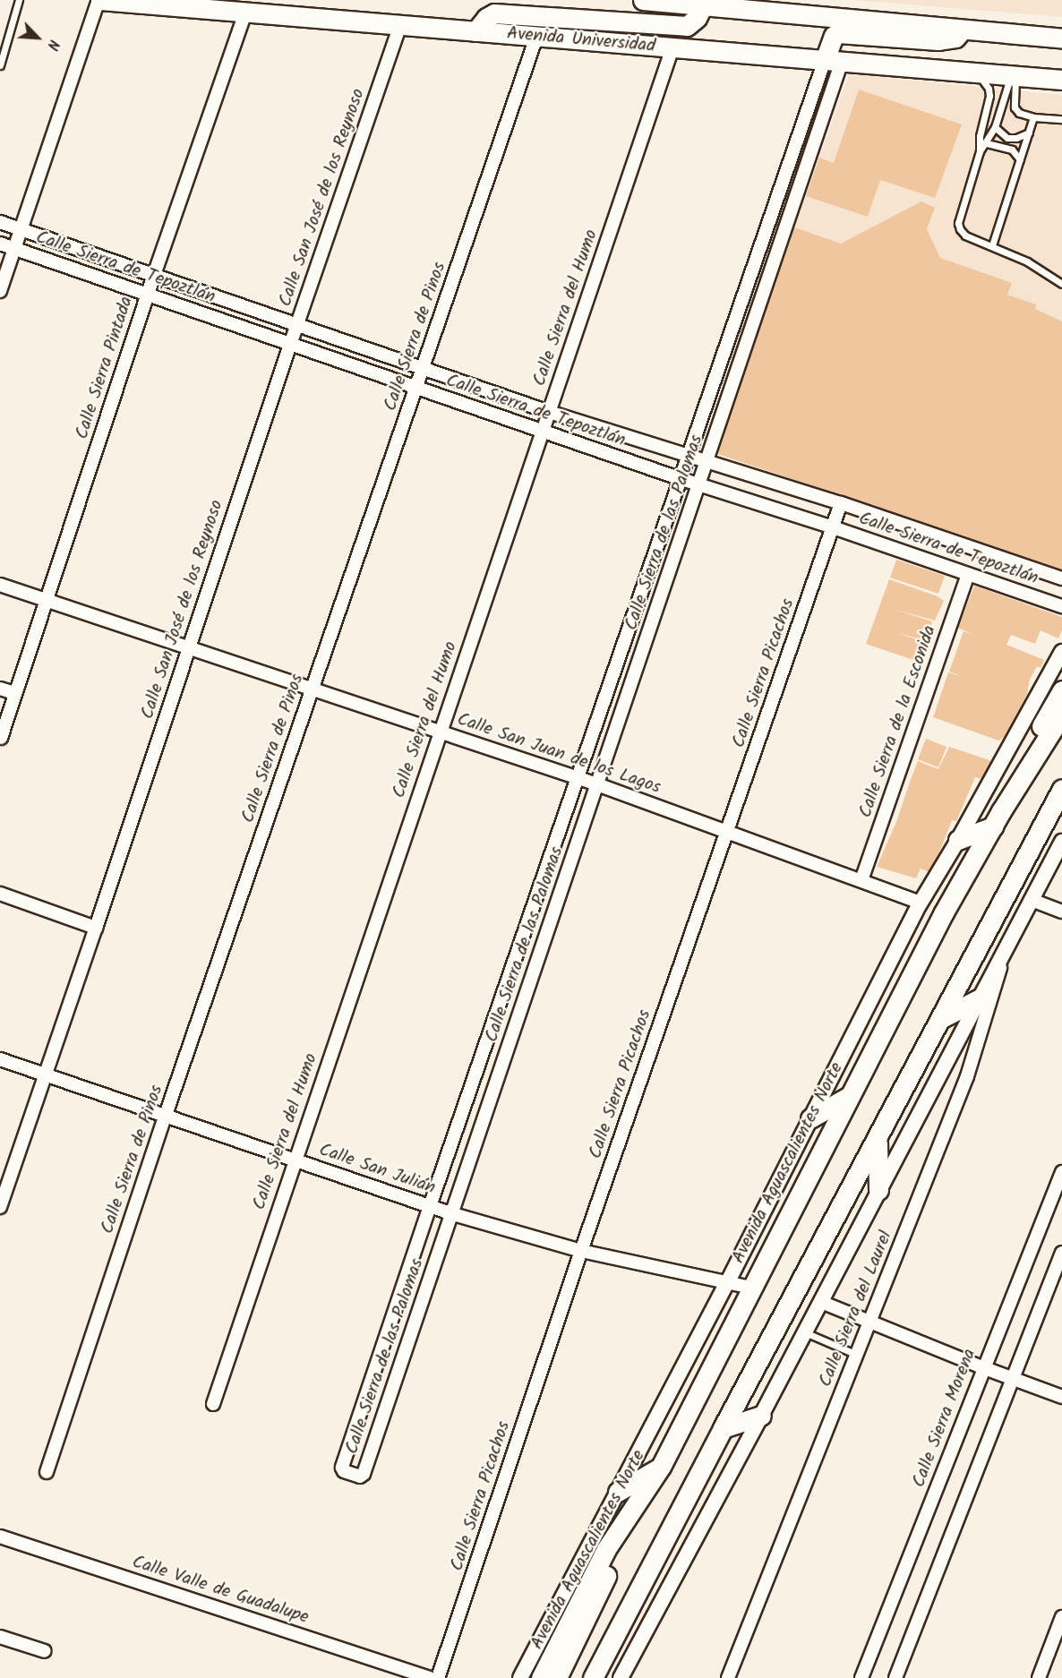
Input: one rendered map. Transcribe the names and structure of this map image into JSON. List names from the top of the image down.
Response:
{
  "streets": {
    "main road": ["Avenida Universidad", "Avenida Aguascalientes Norte"],
    "street": [
      "Calle San José de los Reynoso",
      "Calle Sierra de Tepoztlán",
      "Calle Sierra del Humo",
      "Calle Sierra de Pinos",
      "Calle Sierra Pintada",
      "Calle Sierra de las Palomas",
      "Calle Sierra Picachos",
      "Calle Sierra de la Esconida",
      "Calle San Juan de los Lagos",
      "Calle San Julián",
      "Calle Sierra del Laurel",
      "Calle Sierra Morena",
      "Calle Valle de Guadalupe"
    ]
  },
  "crossings": [
    ["Avenida Universidad", "Calle San José de los Reynoso"],
    ["Avenida Universidad", "Calle Sierra del Humo"],
    ["Avenida Universidad", "Calle Sierra de Pinos"],
    ["Avenida Universidad", "Calle Sierra Pintada"],
    ["Avenida Universidad", "Calle Sierra de las Palomas"],
    ["Calle San José de los Reynoso", "Calle Sierra de Tepoztlán"],
    ["Calle San José de los Reynoso", "Calle San Juan de los Lagos"],
    ["Calle San José de los Reynoso", "Calle San Julián"],
    ["Calle Sierra de Tepoztlán", "Calle Sierra del Humo"],
    ["Calle Sierra de Tepoztlán", "Calle Sierra de Pinos"],
    ["Calle Sierra de Tepoztlán", "Calle Sierra Pintada"],
    ["Calle Sierra de Tepoztlán", "Calle Sierra de las Palomas"],
    ["Calle Sierra de Tepoztlán", "Calle Sierra Picachos"],
    ["Calle Sierra de Tepoztlán", "Calle Sierra de la Esconida"],
    ["Calle Sierra del Humo", "Calle San Juan de los Lagos"],
    ["Calle Sierra del Humo", "Calle San Julián"],
    ["Calle Sierra de Pinos", "Calle San Juan de los Lagos"],
    ["Calle Sierra de Pinos", "Calle San Julián"],
    ["Calle Sierra Pintada", "Calle San Juan de los Lagos"],
    ["Calle Sierra de las Palomas", "Calle San Juan de los Lagos"],
    ["Calle Sierra de las Palomas", "Calle San Julián"],
    ["Calle Sierra Picachos", "Calle San Juan de los Lagos"],
    ["Calle Sierra Picachos", "Calle San Julián"],
    ["Calle Sierra de la Esconida", "Calle San Juan de los Lagos"],
    ["Calle San Juan de los Lagos", "Avenida Aguascalientes Norte"],
    ["Avenida Aguascalientes Norte", "Calle San Julián"]
  ],
  "north": "bottom right"
}
